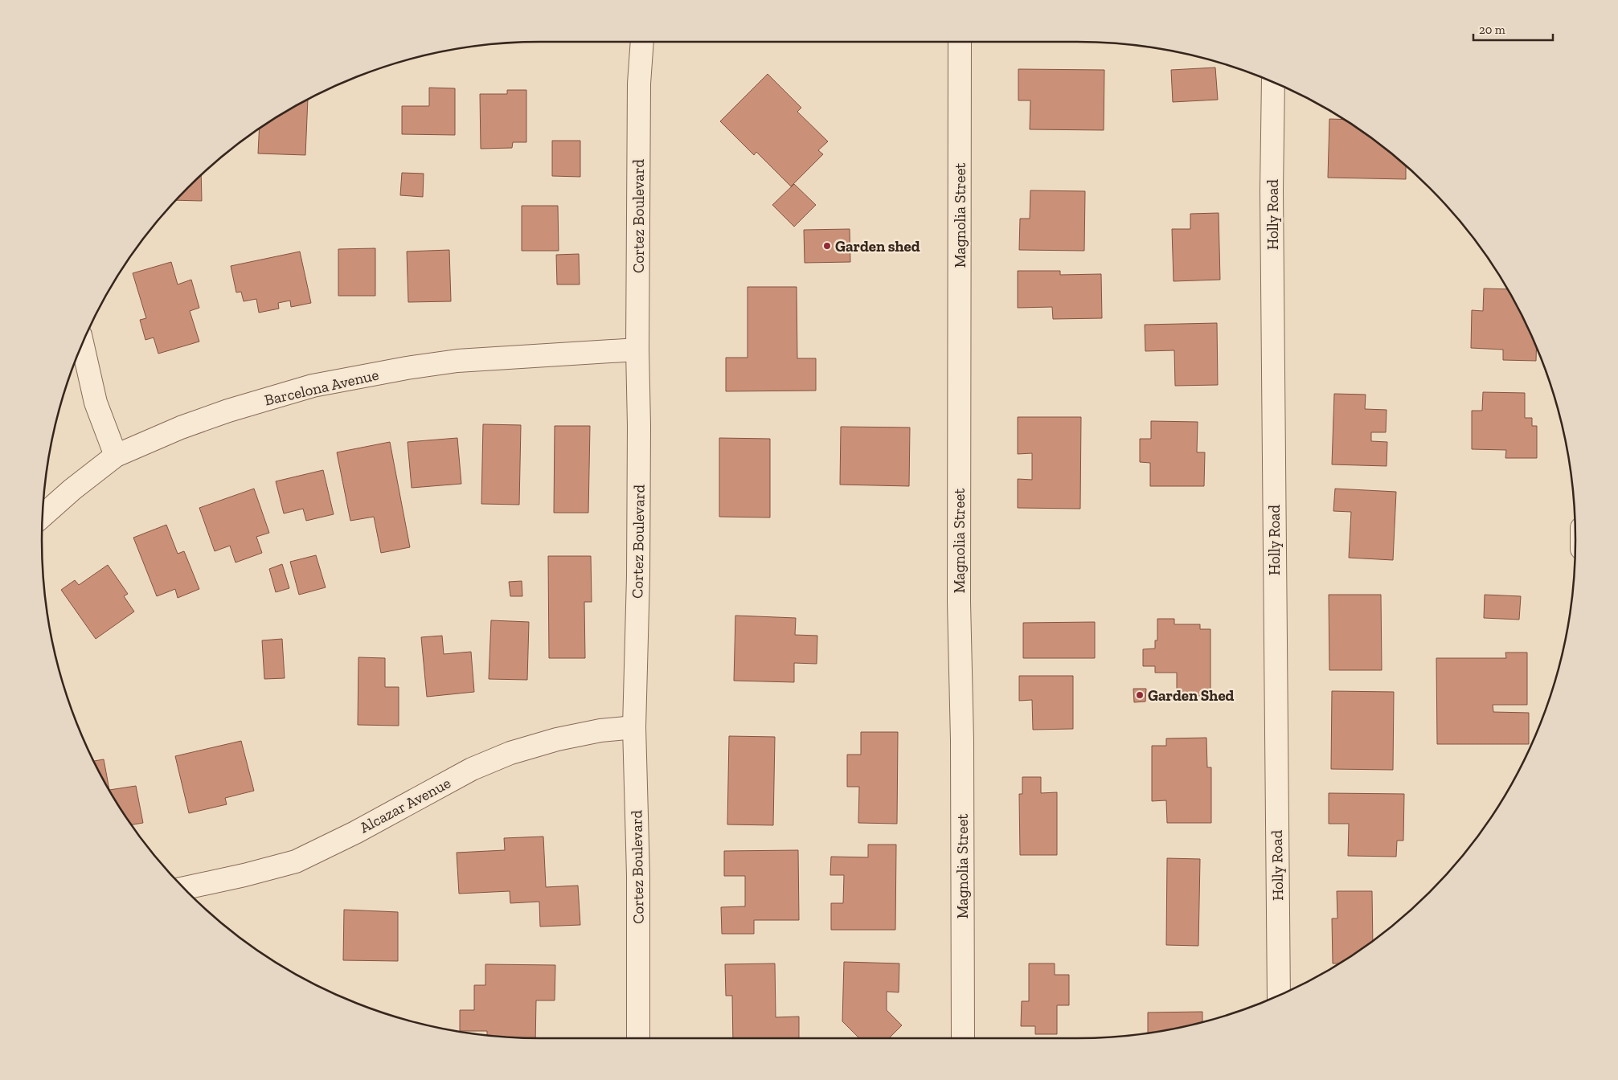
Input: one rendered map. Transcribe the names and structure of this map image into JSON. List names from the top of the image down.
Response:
{
  "streets": {
    "street": [
      "Holly Road",
      "Magnolia Street",
      "Cortez Boulevard",
      "Barcelona Avenue",
      "Alcazar Avenue"
    ]
  },
  "crossings": [
    ["Cortez Boulevard", "Barcelona Avenue"],
    ["Cortez Boulevard", "Alcazar Avenue"]
  ],
  "places": ["Garden shed", "Garden Shed"],
  "scale_bar": "20 m"
}
